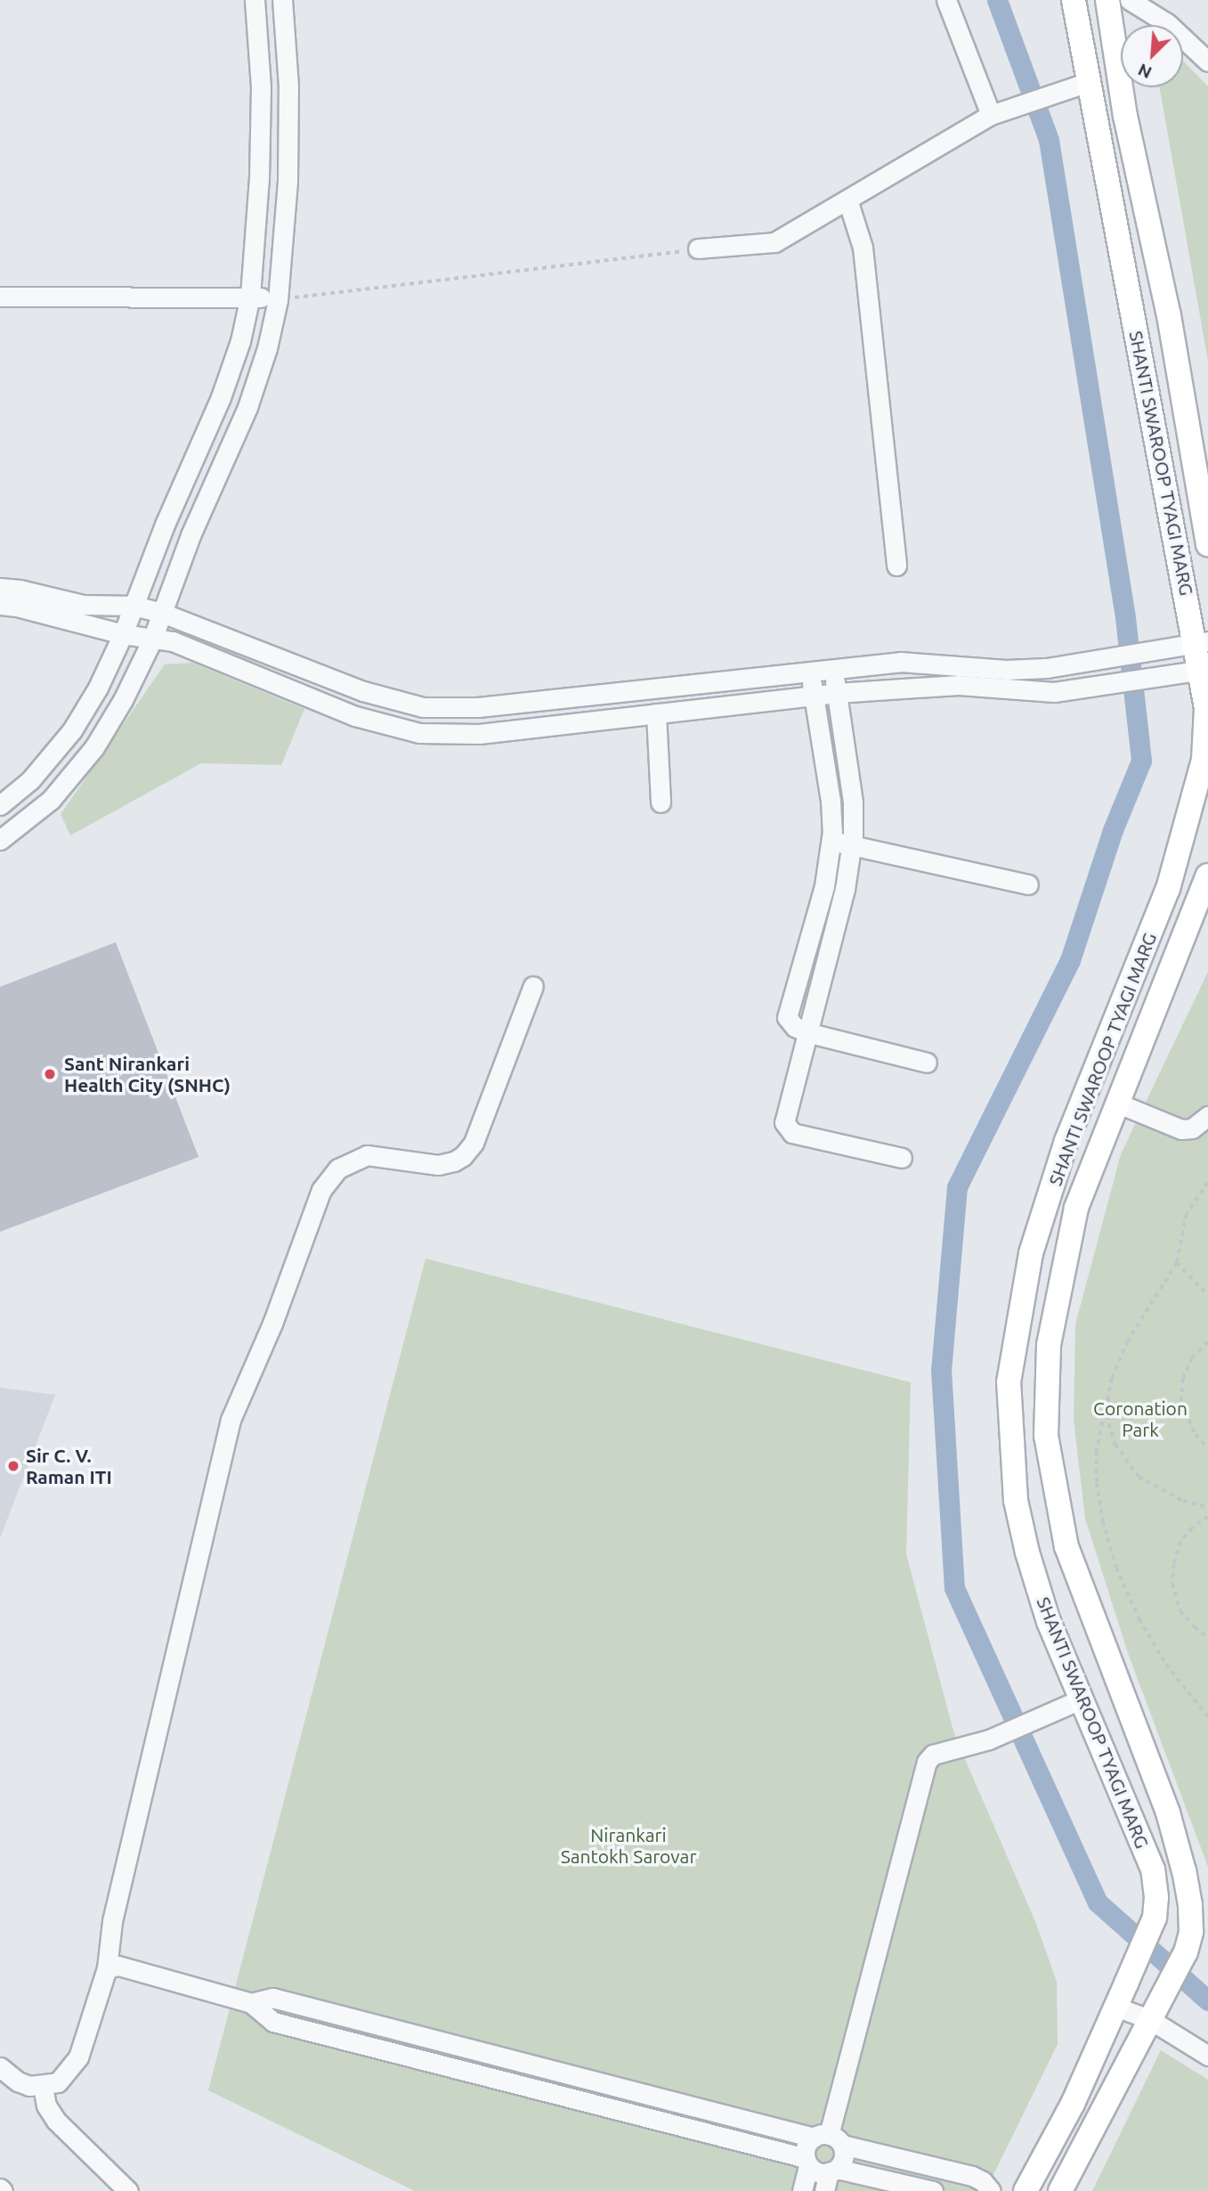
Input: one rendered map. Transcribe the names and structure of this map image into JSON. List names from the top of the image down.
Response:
{
  "streets": {
    "main road": ["SHANTI SWAROOP TYAGI MARG"]
  },
  "parks": ["Coronation Park", "Nirankari Santokh Sarovar"],
  "places": ["Sant Nirankari Health City (SNHC)", "Sir C. V. Raman ITI"],
  "north": "bottom left"
}
